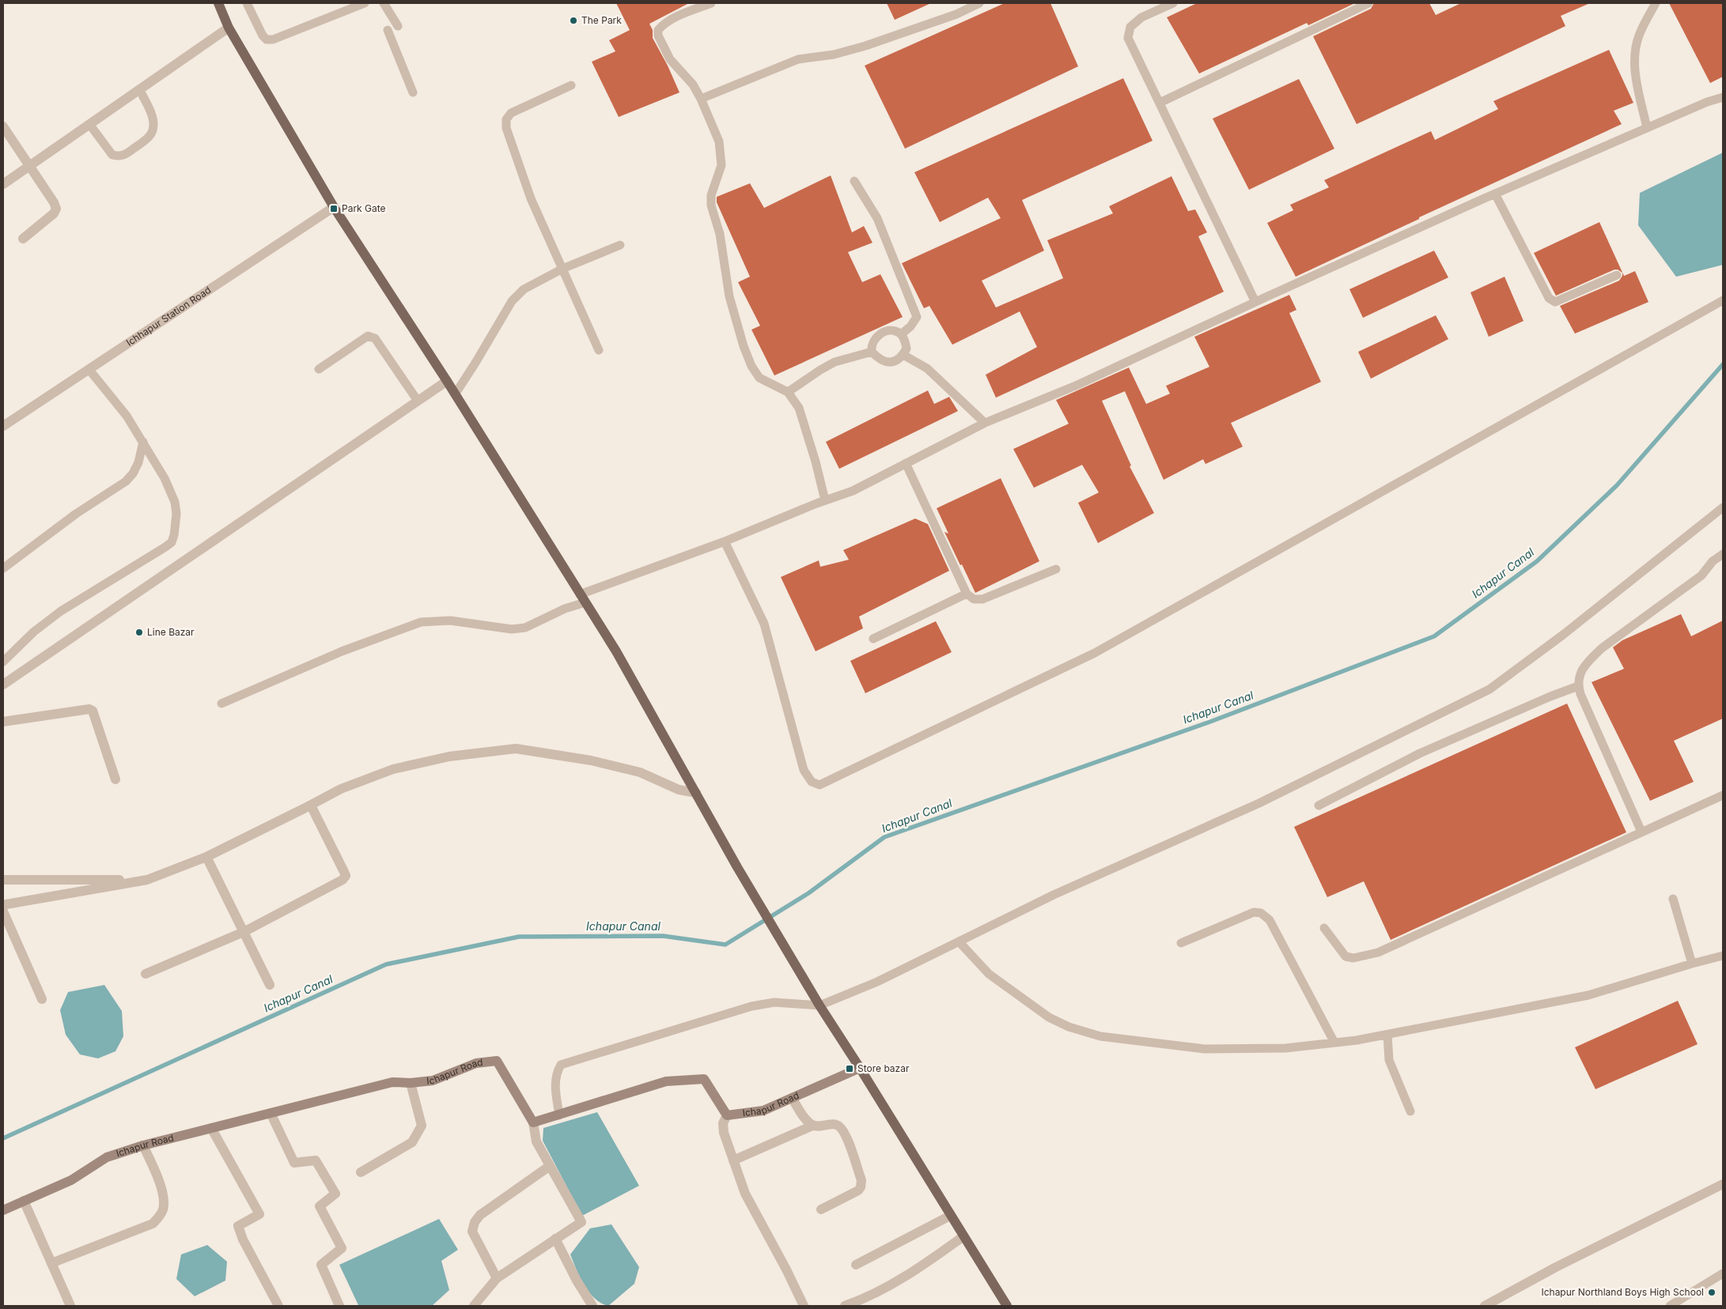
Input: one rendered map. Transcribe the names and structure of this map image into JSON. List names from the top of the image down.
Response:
{
  "streets": {
    "street": ["Ichhapur Station Road", "Ichapur Road"]
  },
  "water": ["Ichapur Canal"],
  "places": {
    "other": ["The Park", "Line Bazar", "Ichapur Northland Boys High School"],
    "transit": ["Park Gate", "Store bazar"]
  }
}
